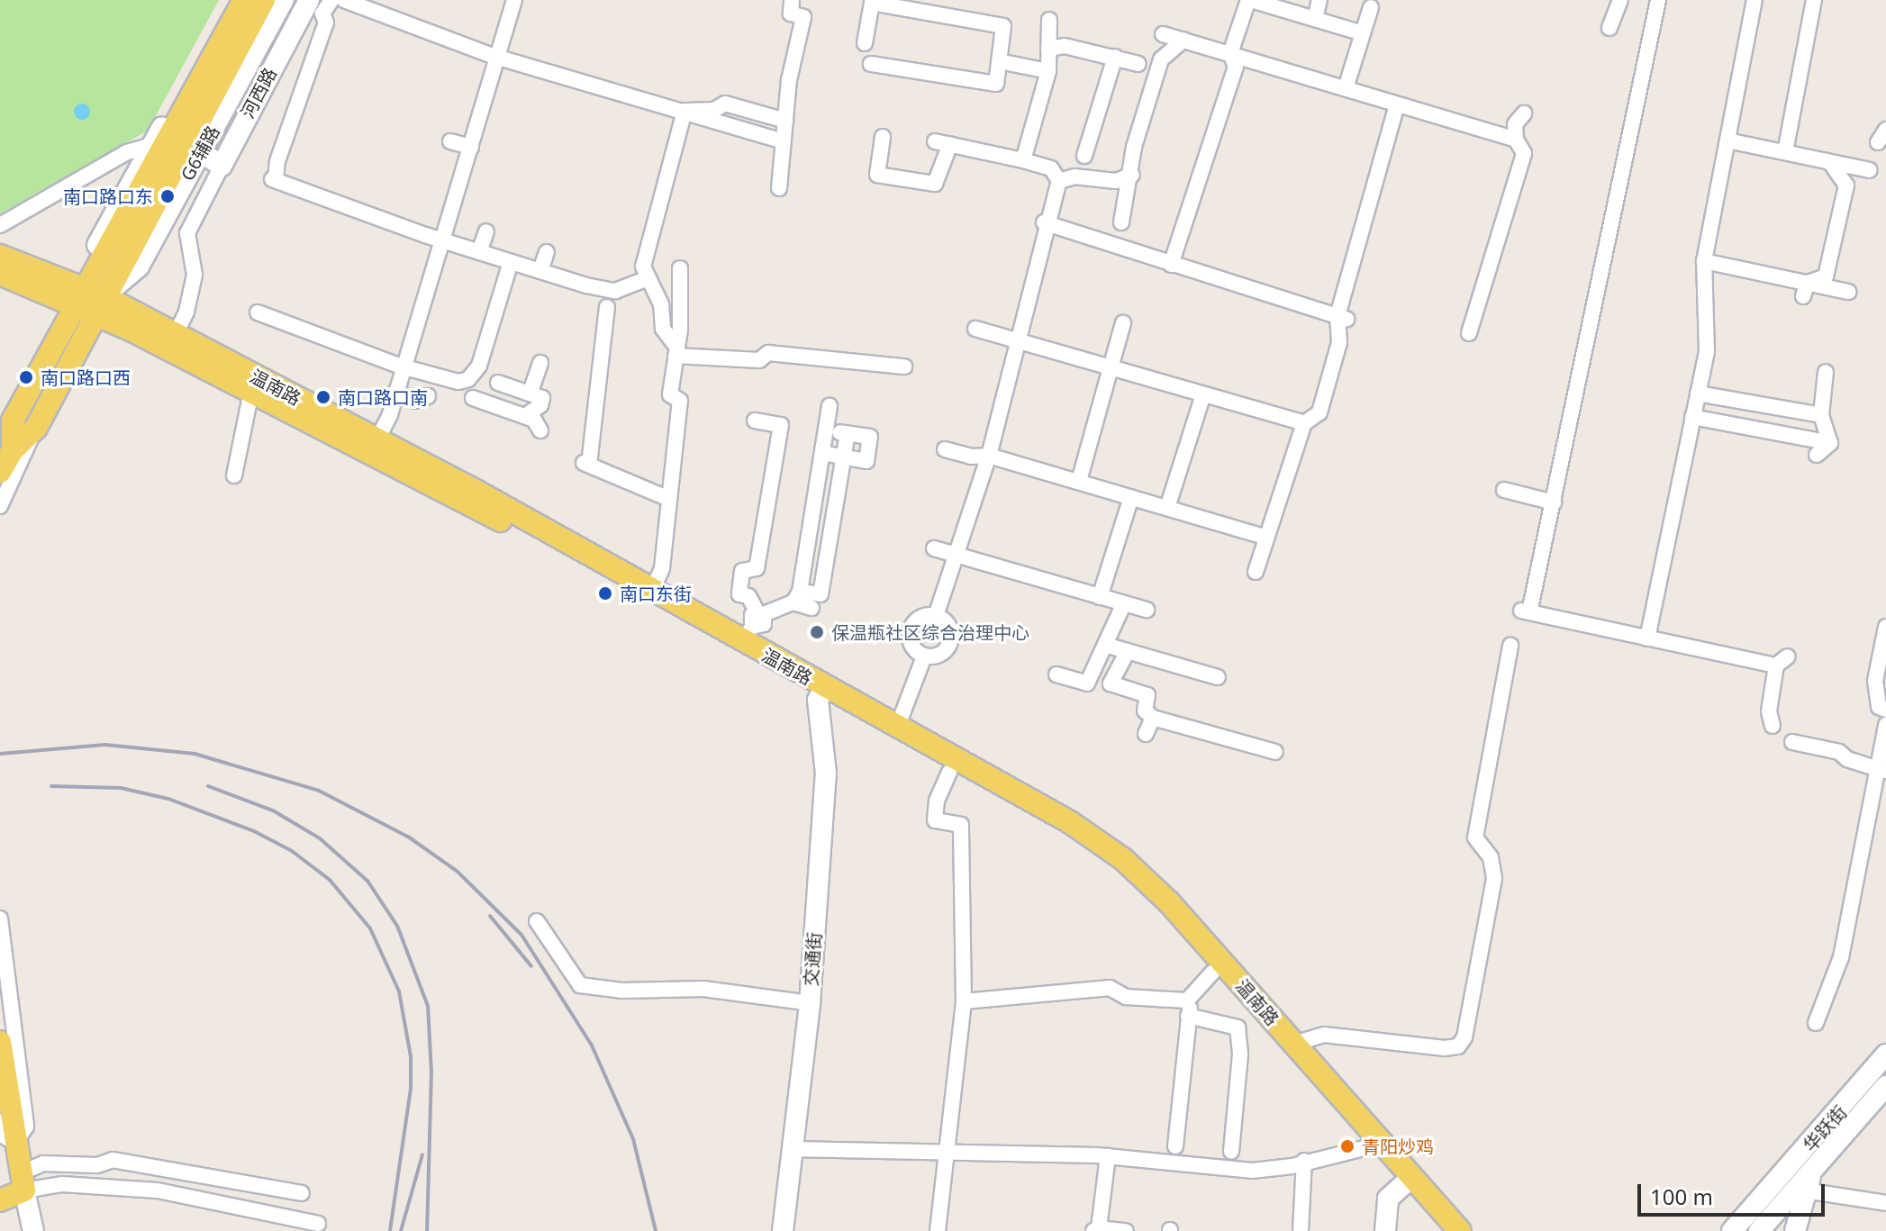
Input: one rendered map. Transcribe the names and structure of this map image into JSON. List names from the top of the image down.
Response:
{
  "streets": {
    "main road": ["G6辅路", "温南路"],
    "street": ["河西路", "交通街", "华跃街"]
  },
  "crossings": [
    ["G6辅路", "温南路"],
    ["温南路", "交通街"]
  ],
  "places": [
    "南口路口东",
    "南口路口西",
    "南口路口南",
    "南口东街",
    "保温瓶社区综合治理中心",
    "青阳炒鸡"
  ],
  "scale_bar": "100 m"
}
